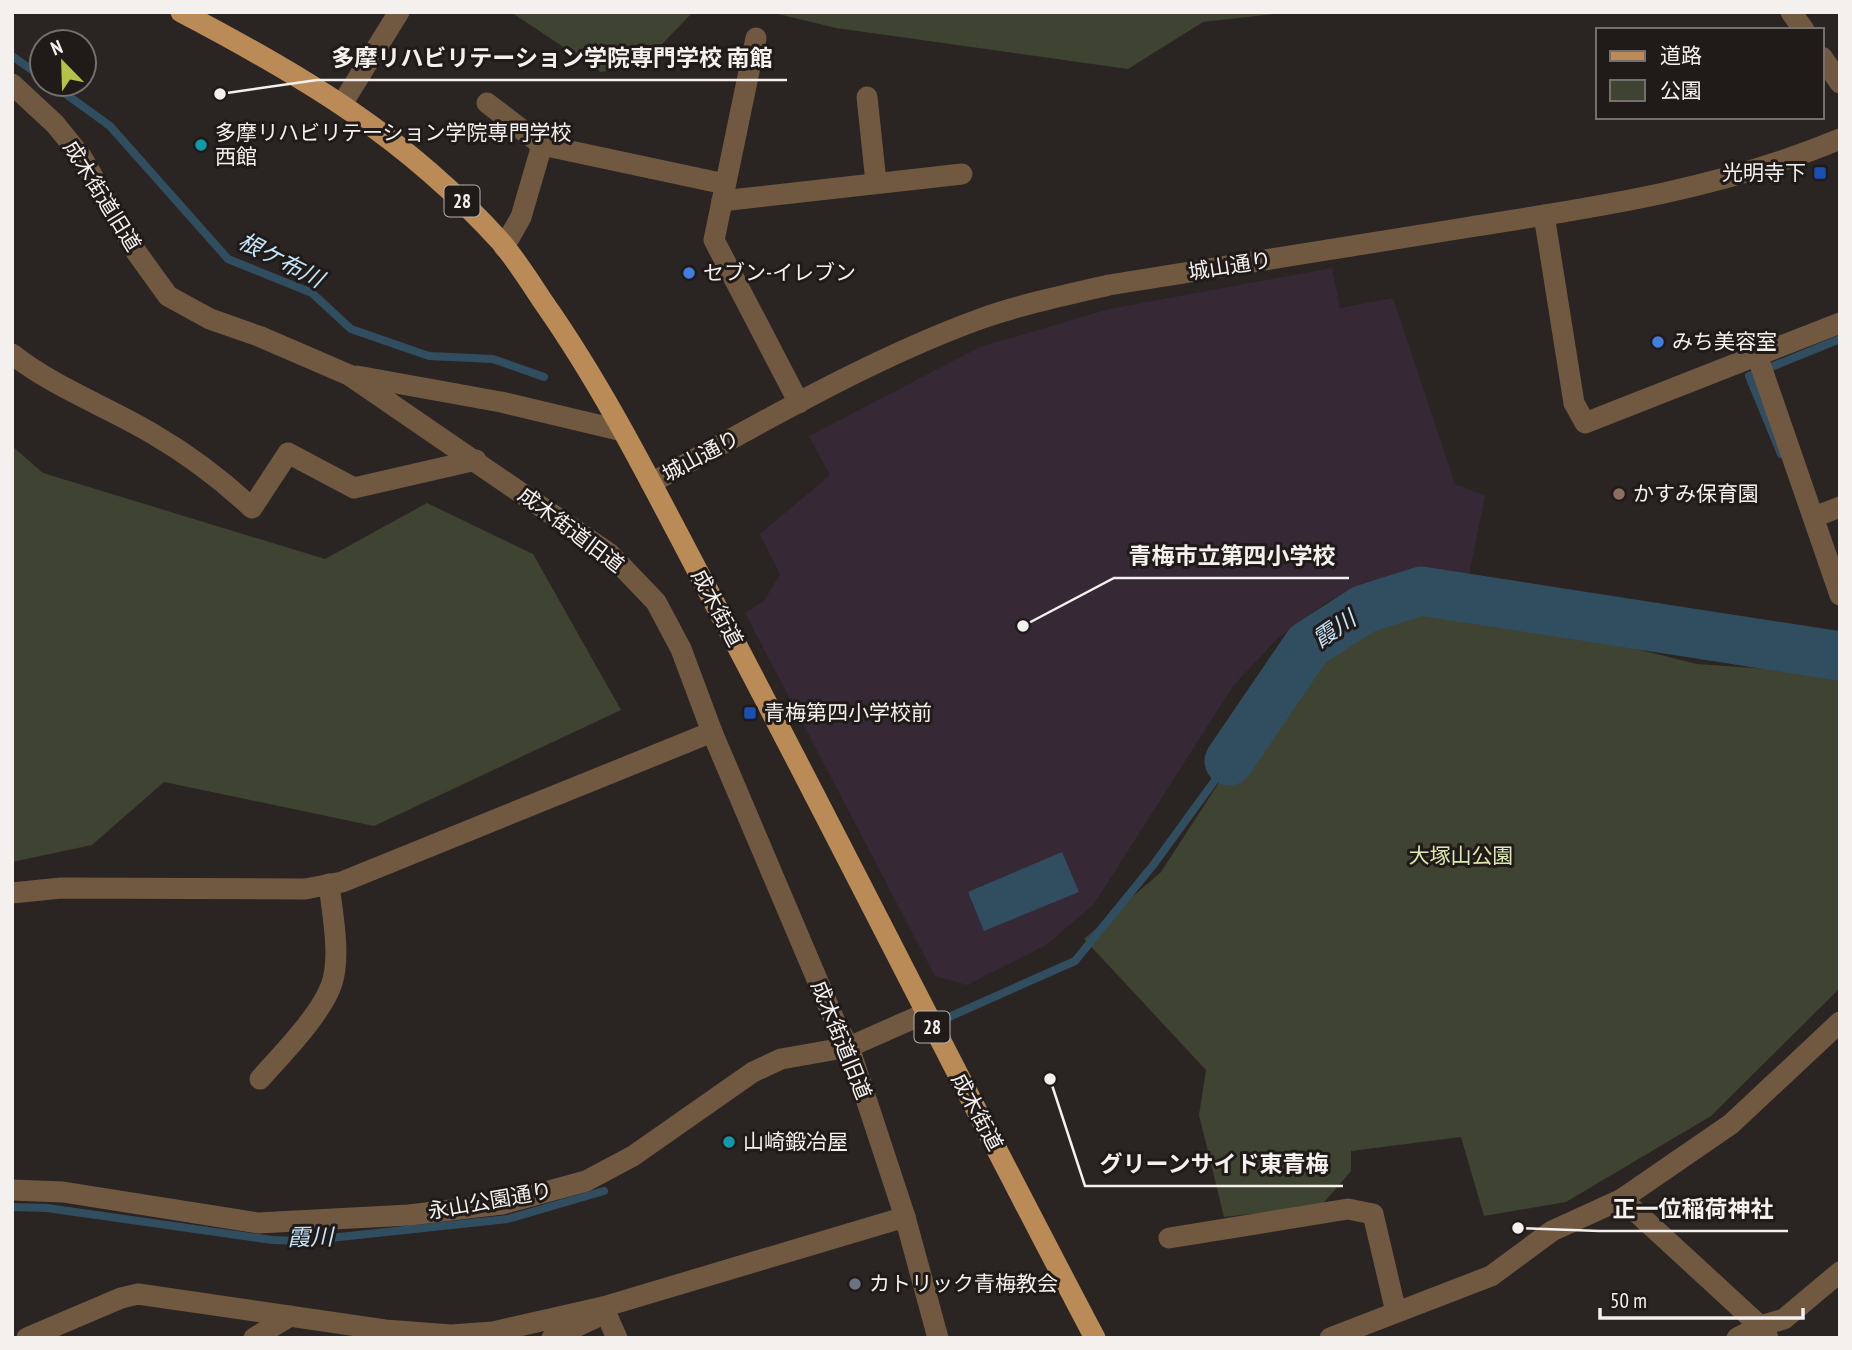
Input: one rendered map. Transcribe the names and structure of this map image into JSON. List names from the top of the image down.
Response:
{
  "streets": {
    "main road": ["28", "成木街道"],
    "street": ["成木街道旧道", "城山通り", "永山公園通り"]
  },
  "crossings": [
    ["成木街道旧道", "永山公園通り"],
    ["城山通り", "成木街道"],
    ["成木街道", "永山公園通り"]
  ],
  "water": ["根ケ布川", "霞川"],
  "parks": ["大塚山公園"],
  "places": {
    "other": [
      "多摩リハビリテーション学院専門学校 南館",
      "多摩リハビリテーション学院専門学校 西館",
      "セブン-イレブン",
      "みち美容室",
      "かすみ保育園",
      "青梅市立第四小学校",
      "グリーンサイド東青梅",
      "山崎鍛冶屋",
      "正一位稲荷神社",
      "カトリック青梅教会"
    ],
    "transit": ["光明寺下", "青梅第四小学校前"]
  },
  "legend": ["道路", "公園"],
  "scale_bar": "50 m",
  "north": "top left"
}
